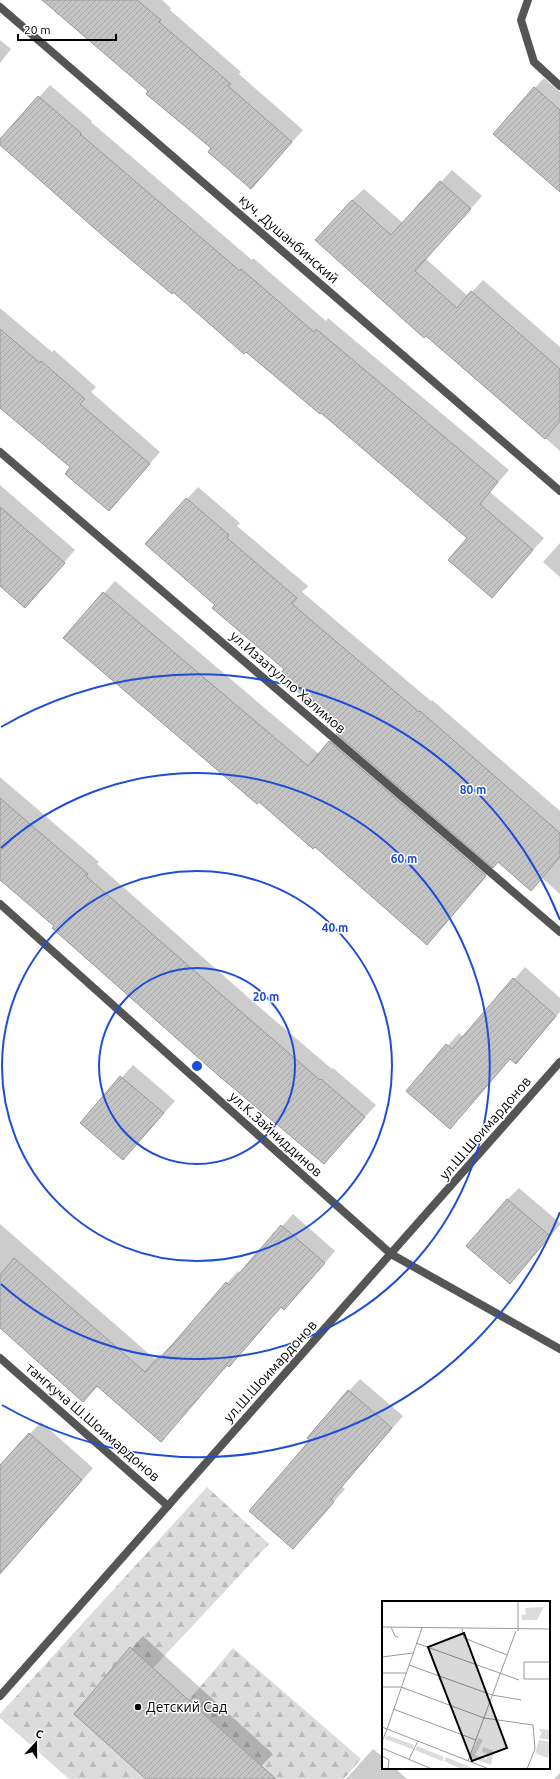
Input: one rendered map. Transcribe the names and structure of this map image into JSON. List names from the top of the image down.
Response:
{
  "streets": {
    "street": [
      "куч. Душанбинский",
      "ул.Иззатулло Халимов",
      "ул.Ш.Шоимардонов",
      "ул.К.Зайниддинов",
      "тангкуча Ш.Шоимардонов"
    ]
  },
  "crossings": [
    ["ул.Ш.Шоимардонов", "ул.К.Зайниддинов"],
    ["ул.Ш.Шоимардонов", "тангкуча Ш.Шоимардонов"]
  ],
  "places": ["Детский Сад"],
  "scale_bar": "20 m",
  "north": "top",
  "rings": [
    "80 m",
    "60 m",
    "40 m",
    "20 m"
  ]
}
